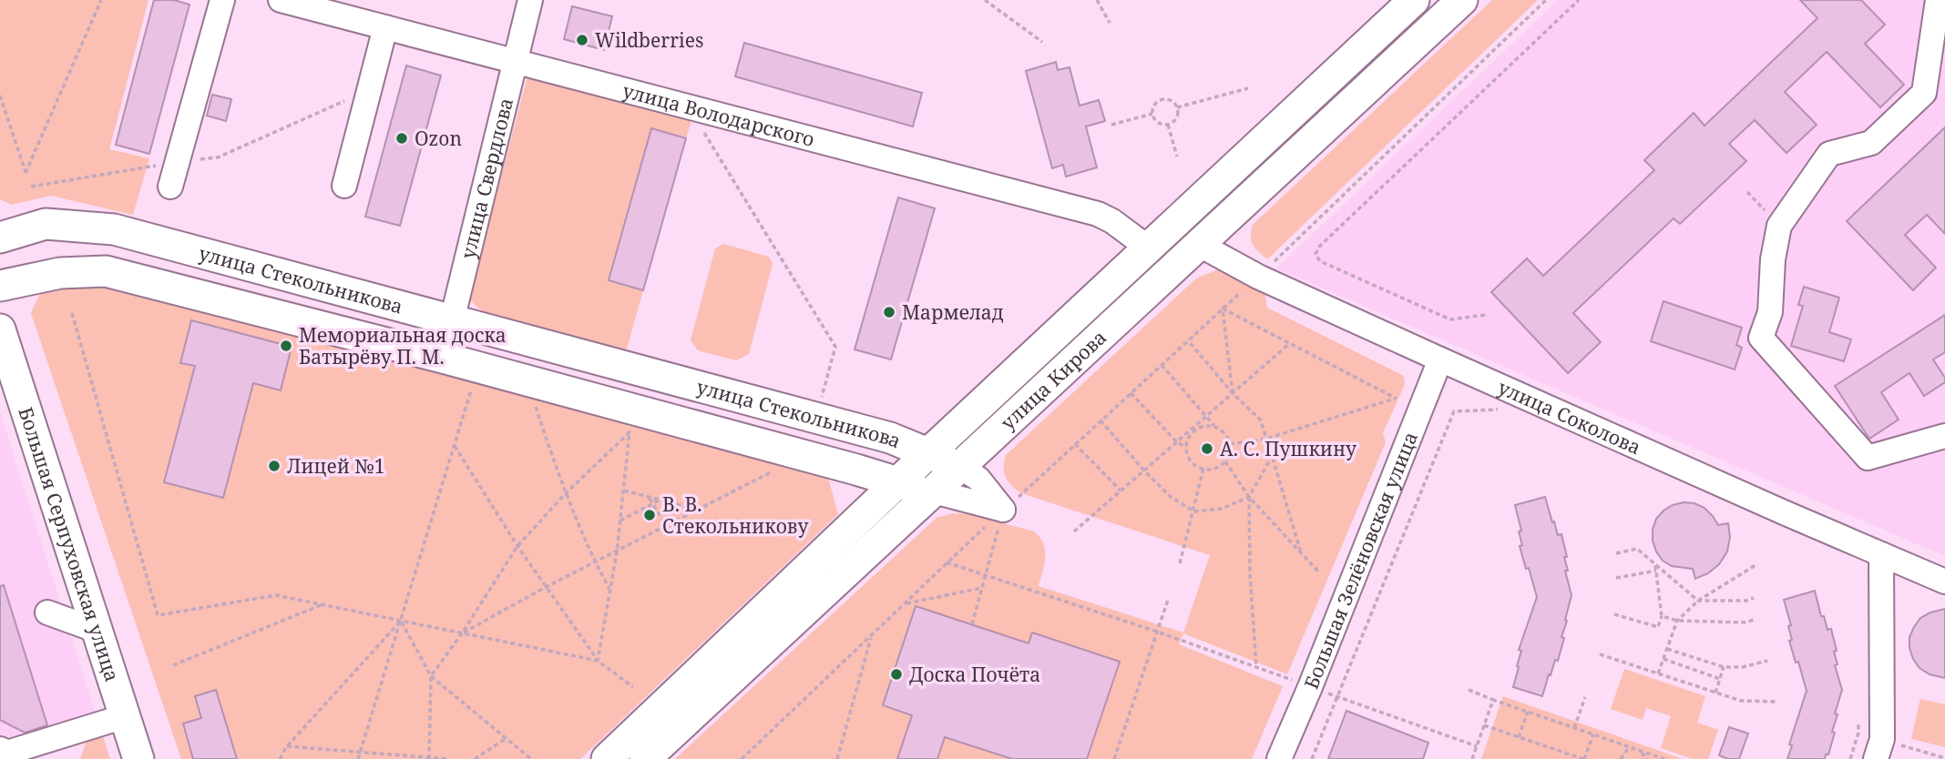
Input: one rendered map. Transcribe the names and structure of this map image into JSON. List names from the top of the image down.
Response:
{
  "streets": {
    "main road": ["улица Стекольникова", "улица Кирова", "Большая Серпуховская улица"],
    "street": [
      "улица Володарского",
      "улица Свердлова",
      "улица Соколова",
      "Большая Зелёновская улица"
    ]
  },
  "crossings": [
    ["улица Володарского", "улица Свердлова"],
    ["улица Володарского", "улица Кирова"],
    ["улица Свердлова", "улица Стекольникова"],
    ["улица Стекольникова", "улица Кирова"],
    ["улица Кирова", "улица Соколова"],
    ["улица Соколова", "Большая Зелёновская улица"]
  ],
  "places": [
    "Wildberries",
    "Ozon",
    "Мармелад",
    "Мемориальная доска Батырёву П. М.",
    "А. С. Пушкину",
    "Лицeй №1",
    "В. В. Стекольникову",
    "Доска Почёта"
  ]
}
